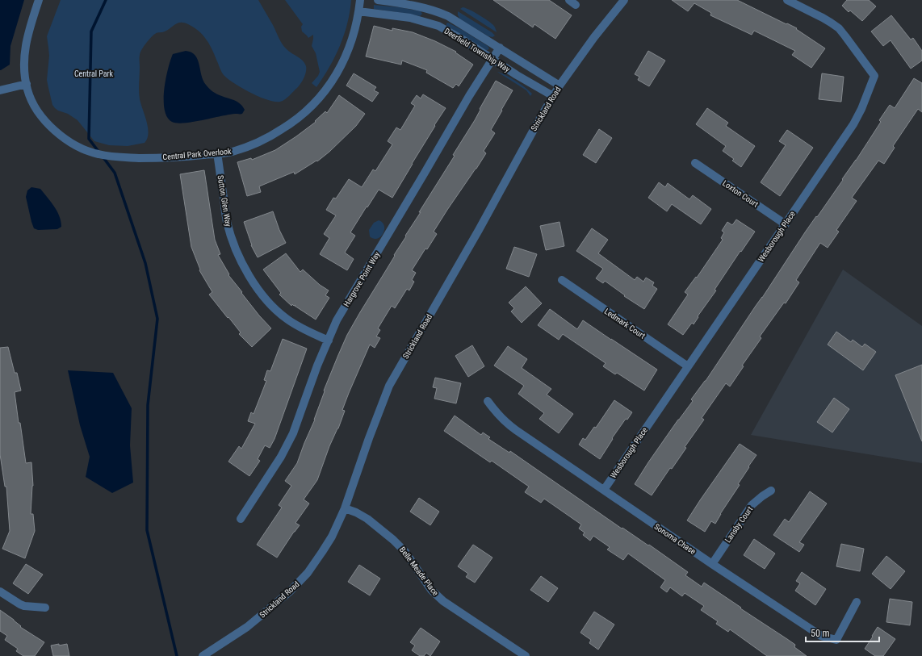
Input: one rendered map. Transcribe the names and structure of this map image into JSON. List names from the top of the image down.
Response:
{
  "streets": {
    "street": [
      "Deerfield Township Way",
      "Strickland Road",
      "Central Park Overlook",
      "Loxton Court",
      "Sutton Glen Way",
      "Wesborough Place",
      "Hargrove Point Way",
      "Ledmark Court",
      "Lansby Court",
      "Sonoma Chase",
      "Belle Meade Place"
    ]
  },
  "crossings": [
    ["Deerfield Township Way", "Strickland Road"],
    ["Deerfield Township Way", "Central Park Overlook"],
    ["Deerfield Township Way", "Hargrove Point Way"],
    ["Strickland Road", "Belle Meade Place"],
    ["Central Park Overlook", "Sutton Glen Way"],
    ["Loxton Court", "Wesborough Place"],
    ["Sutton Glen Way", "Hargrove Point Way"],
    ["Wesborough Place", "Ledmark Court"],
    ["Wesborough Place", "Sonoma Chase"],
    ["Lansby Court", "Sonoma Chase"]
  ],
  "parks": ["Central Park"],
  "scale_bar": "50 m"
}
